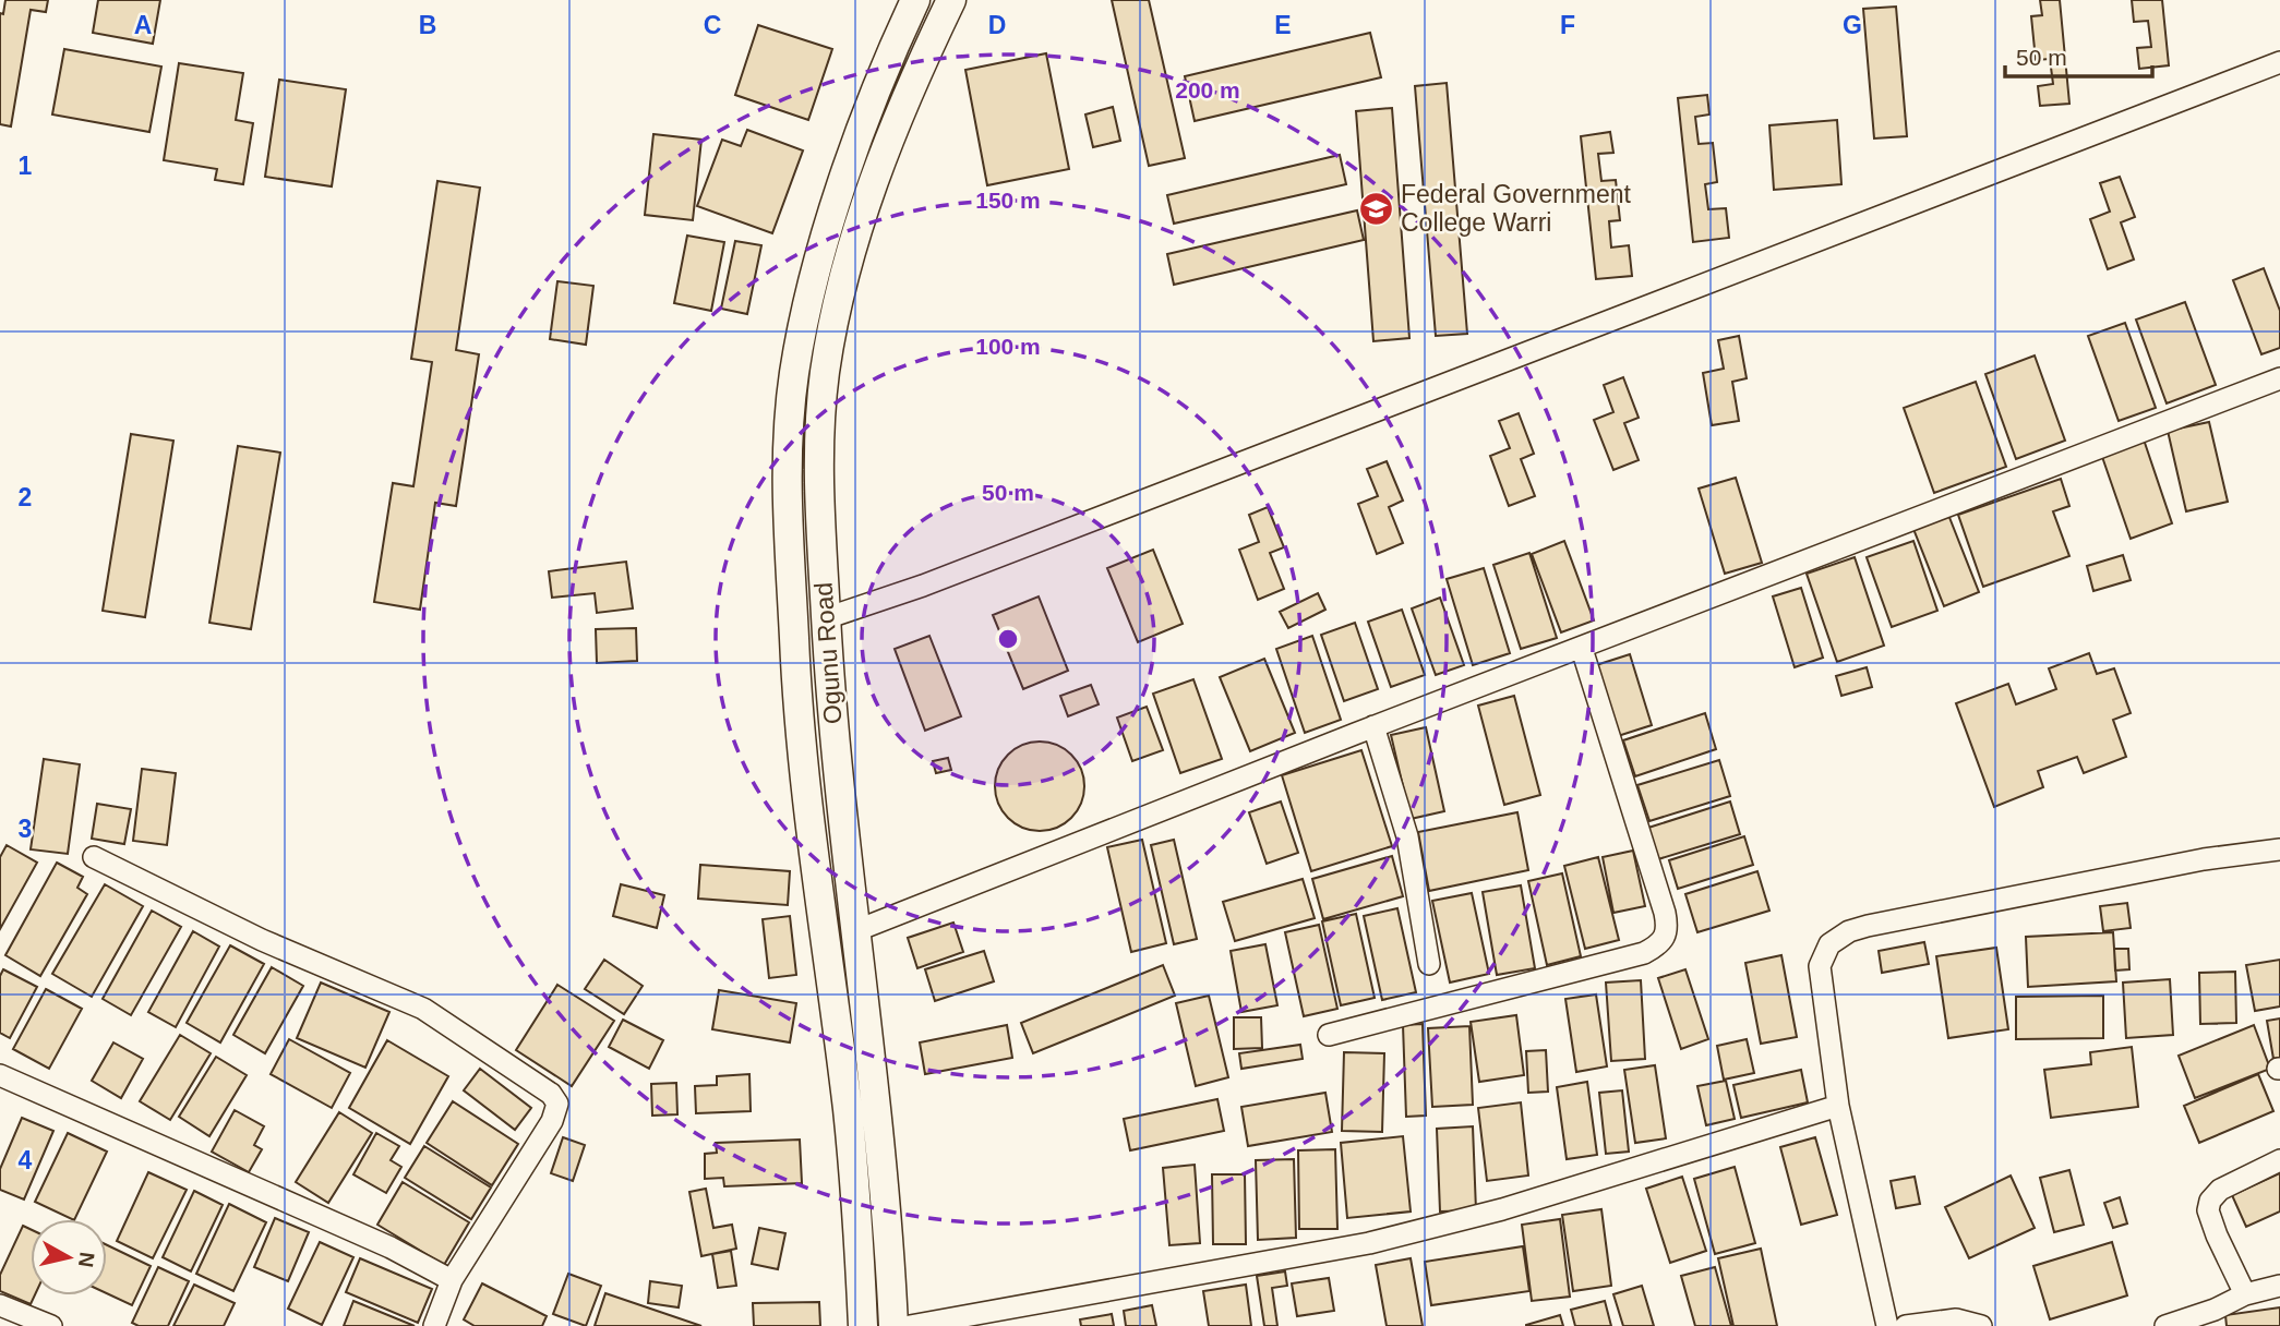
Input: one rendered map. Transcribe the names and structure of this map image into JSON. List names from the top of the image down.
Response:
{
  "streets": {
    "main road": ["Ogunu Road"]
  },
  "places": {
    "school or university": ["Federal Government College Warri"]
  },
  "scale_bar": "50 m",
  "north": "right",
  "grid": {
    "columns": [
      "A",
      "B",
      "C",
      "D",
      "E",
      "F",
      "G"
    ],
    "rows": [
      "1",
      "2",
      "3",
      "4"
    ]
  },
  "rings": [
    "200 m",
    "150 m",
    "100 m",
    "50 m"
  ]
}
